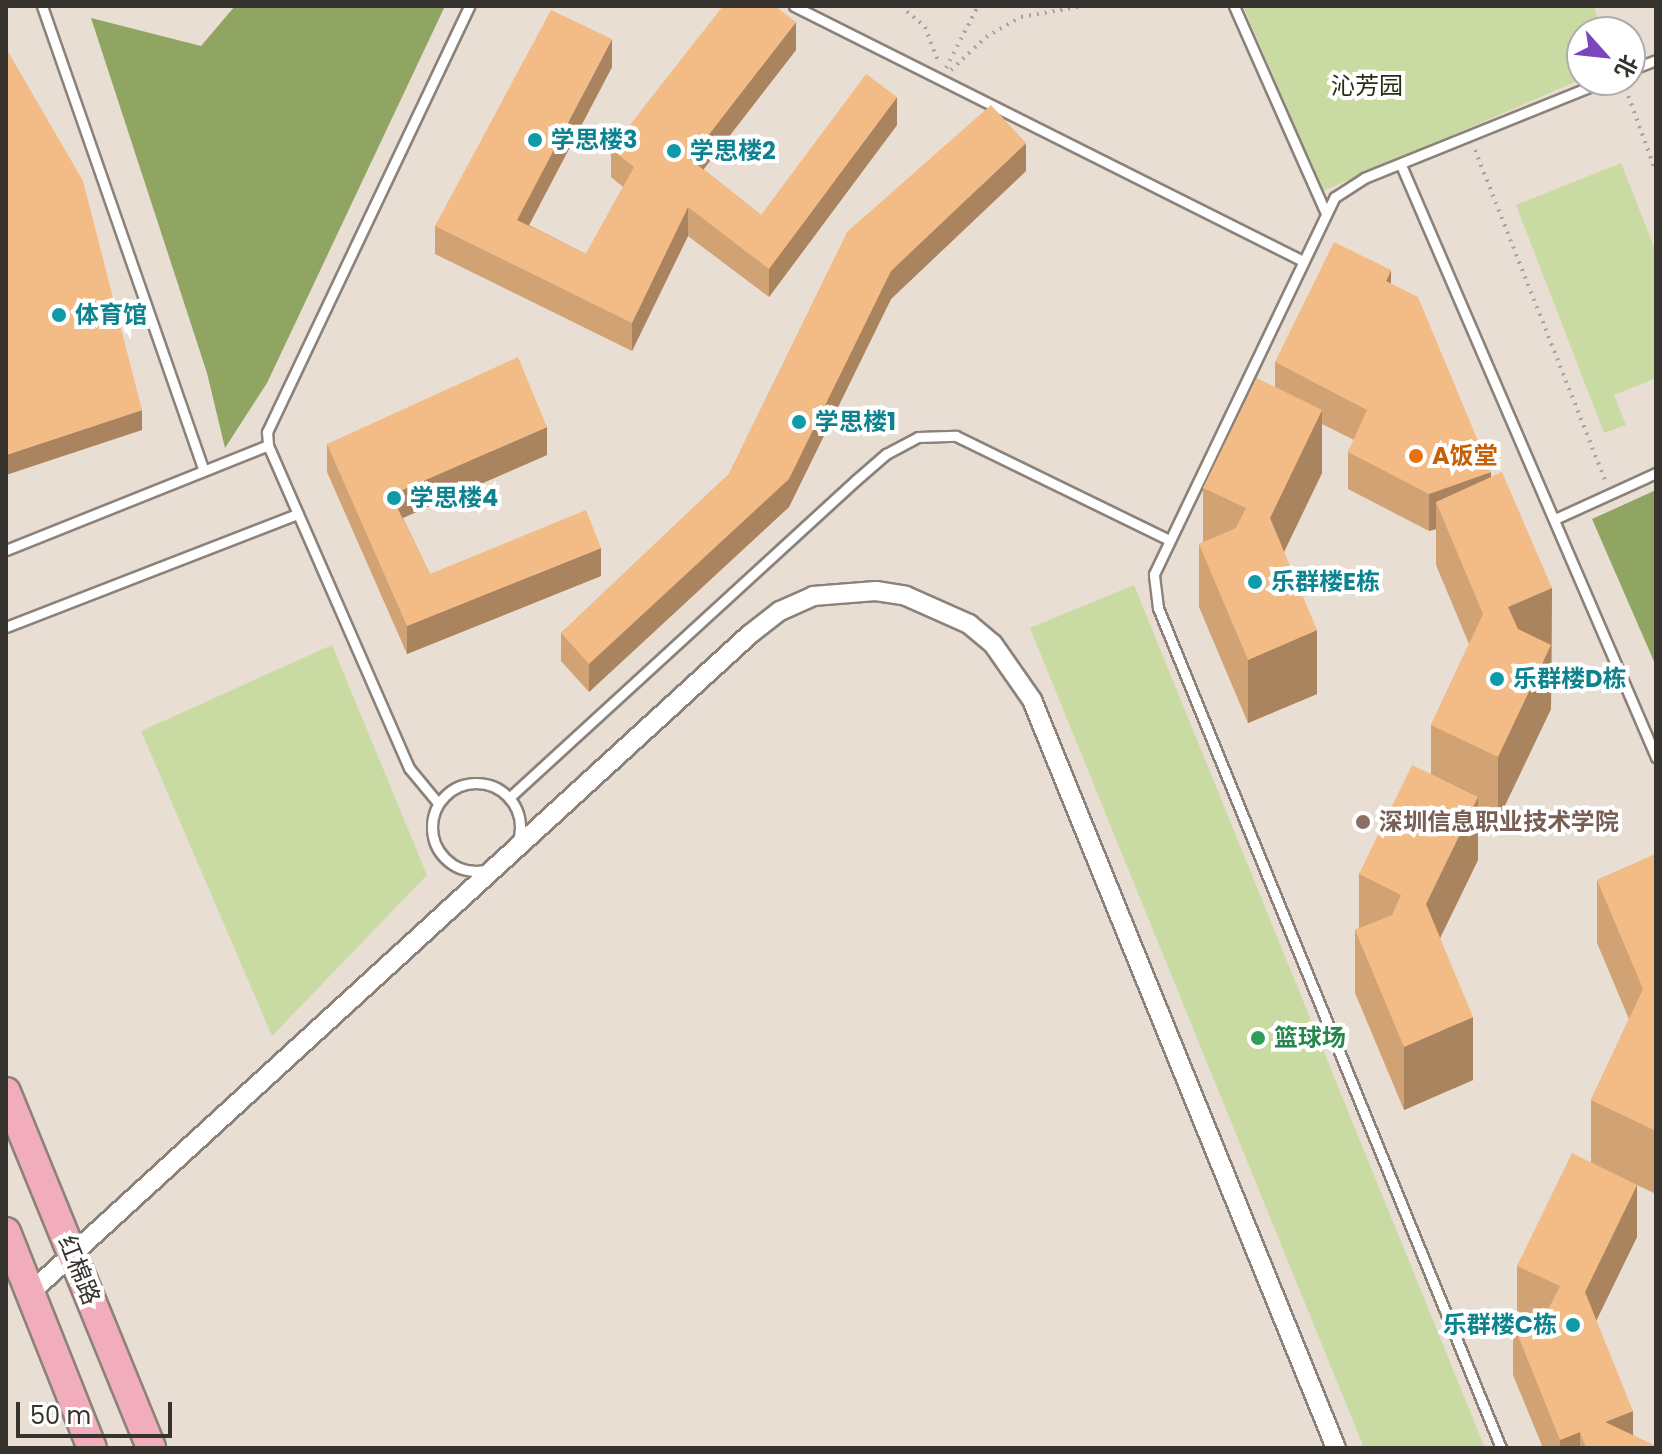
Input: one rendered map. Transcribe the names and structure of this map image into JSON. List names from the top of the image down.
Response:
{
  "streets": {
    "main road": ["红棉路"]
  },
  "parks": ["沁芳园"],
  "places": [
    "学思楼3",
    "学思楼2",
    "体育馆",
    "学思楼1",
    "A饭堂",
    "学思楼4",
    "乐群楼E栋",
    "乐群楼D栋",
    "深圳信息职业技术学院",
    "篮球场",
    "乐群楼C栋"
  ],
  "scale_bar": "50 m",
  "north": "bottom right"
}
